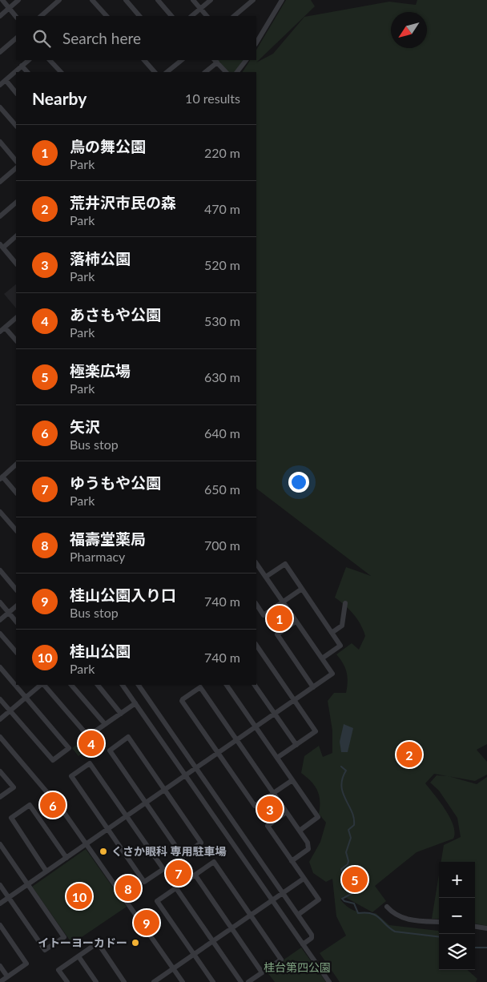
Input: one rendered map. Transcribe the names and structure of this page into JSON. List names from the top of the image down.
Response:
{
  "parks": ["桂台第四公園"],
  "places": ["くさか眼科 専用駐車場", "イトーヨーカドー"],
  "north": "bottom left",
  "page": {
    "search": "Search here",
    "heading": ["Nearby", "10 results"],
    "list": [
      {
        "mark": "1",
        "name": "鳥の舞公園",
        "note": "Park",
        "value": "220 m"
      },
      {
        "mark": "2",
        "name": "荒井沢市民の森",
        "note": "Park",
        "value": "470 m"
      },
      {
        "mark": "3",
        "name": "落柿公園",
        "note": "Park",
        "value": "520 m"
      },
      {
        "mark": "4",
        "name": "あさもや公園",
        "note": "Park",
        "value": "530 m"
      },
      {
        "mark": "5",
        "name": "極楽広場",
        "note": "Park",
        "value": "630 m"
      },
      {
        "mark": "6",
        "name": "矢沢",
        "note": "Bus stop",
        "value": "640 m"
      },
      {
        "mark": "7",
        "name": "ゆうもや公園",
        "note": "Park",
        "value": "650 m"
      },
      {
        "mark": "8",
        "name": "福壽堂薬局",
        "note": "Pharmacy",
        "value": "700 m"
      },
      {
        "mark": "9",
        "name": "桂山公園入り口",
        "note": "Bus stop",
        "value": "740 m"
      },
      {
        "mark": "10",
        "name": "桂山公園",
        "note": "Park",
        "value": "740 m"
      }
    ],
    "pins": [
      "1",
      "4",
      "2",
      "6",
      "3",
      "7",
      "5",
      "8",
      "10",
      "9"
    ],
    "map_buttons": ["+", "−"]
  }
}
